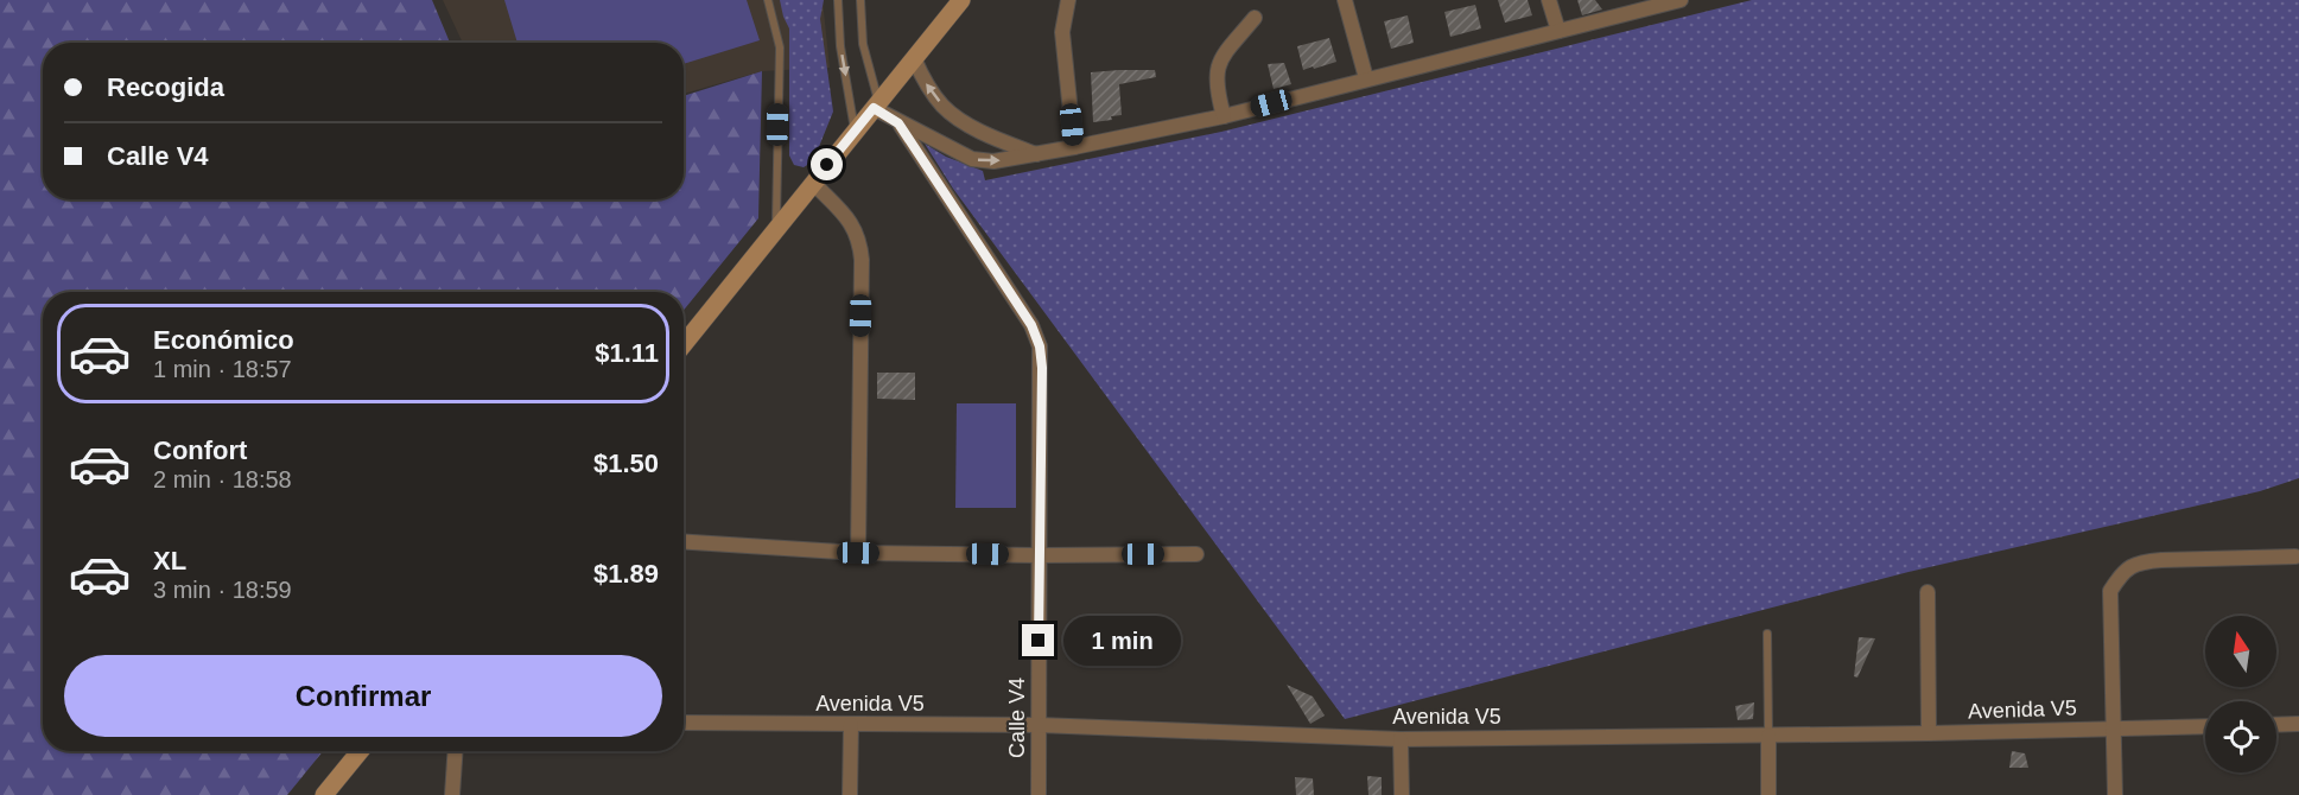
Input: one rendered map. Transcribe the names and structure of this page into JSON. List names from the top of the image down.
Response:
{
  "streets": {
    "street": ["Avenida V5", "Calle V4"]
  },
  "crossings": [
    ["Avenida V5", "Calle V4"]
  ],
  "north": "top",
  "page": {
    "banner": ["Recogida", "Calle V4"],
    "list": [
      {
        "name": "Económico",
        "note": "1 min · 18:57",
        "value": "$1.11"
      },
      {
        "name": "Confort",
        "note": "2 min · 18:58",
        "value": "$1.50"
      },
      {
        "name": "XL",
        "note": "3 min · 18:59",
        "value": "$1.89"
      }
    ],
    "bubble": "1 min",
    "buttons": "Confirmar"
  }
}
